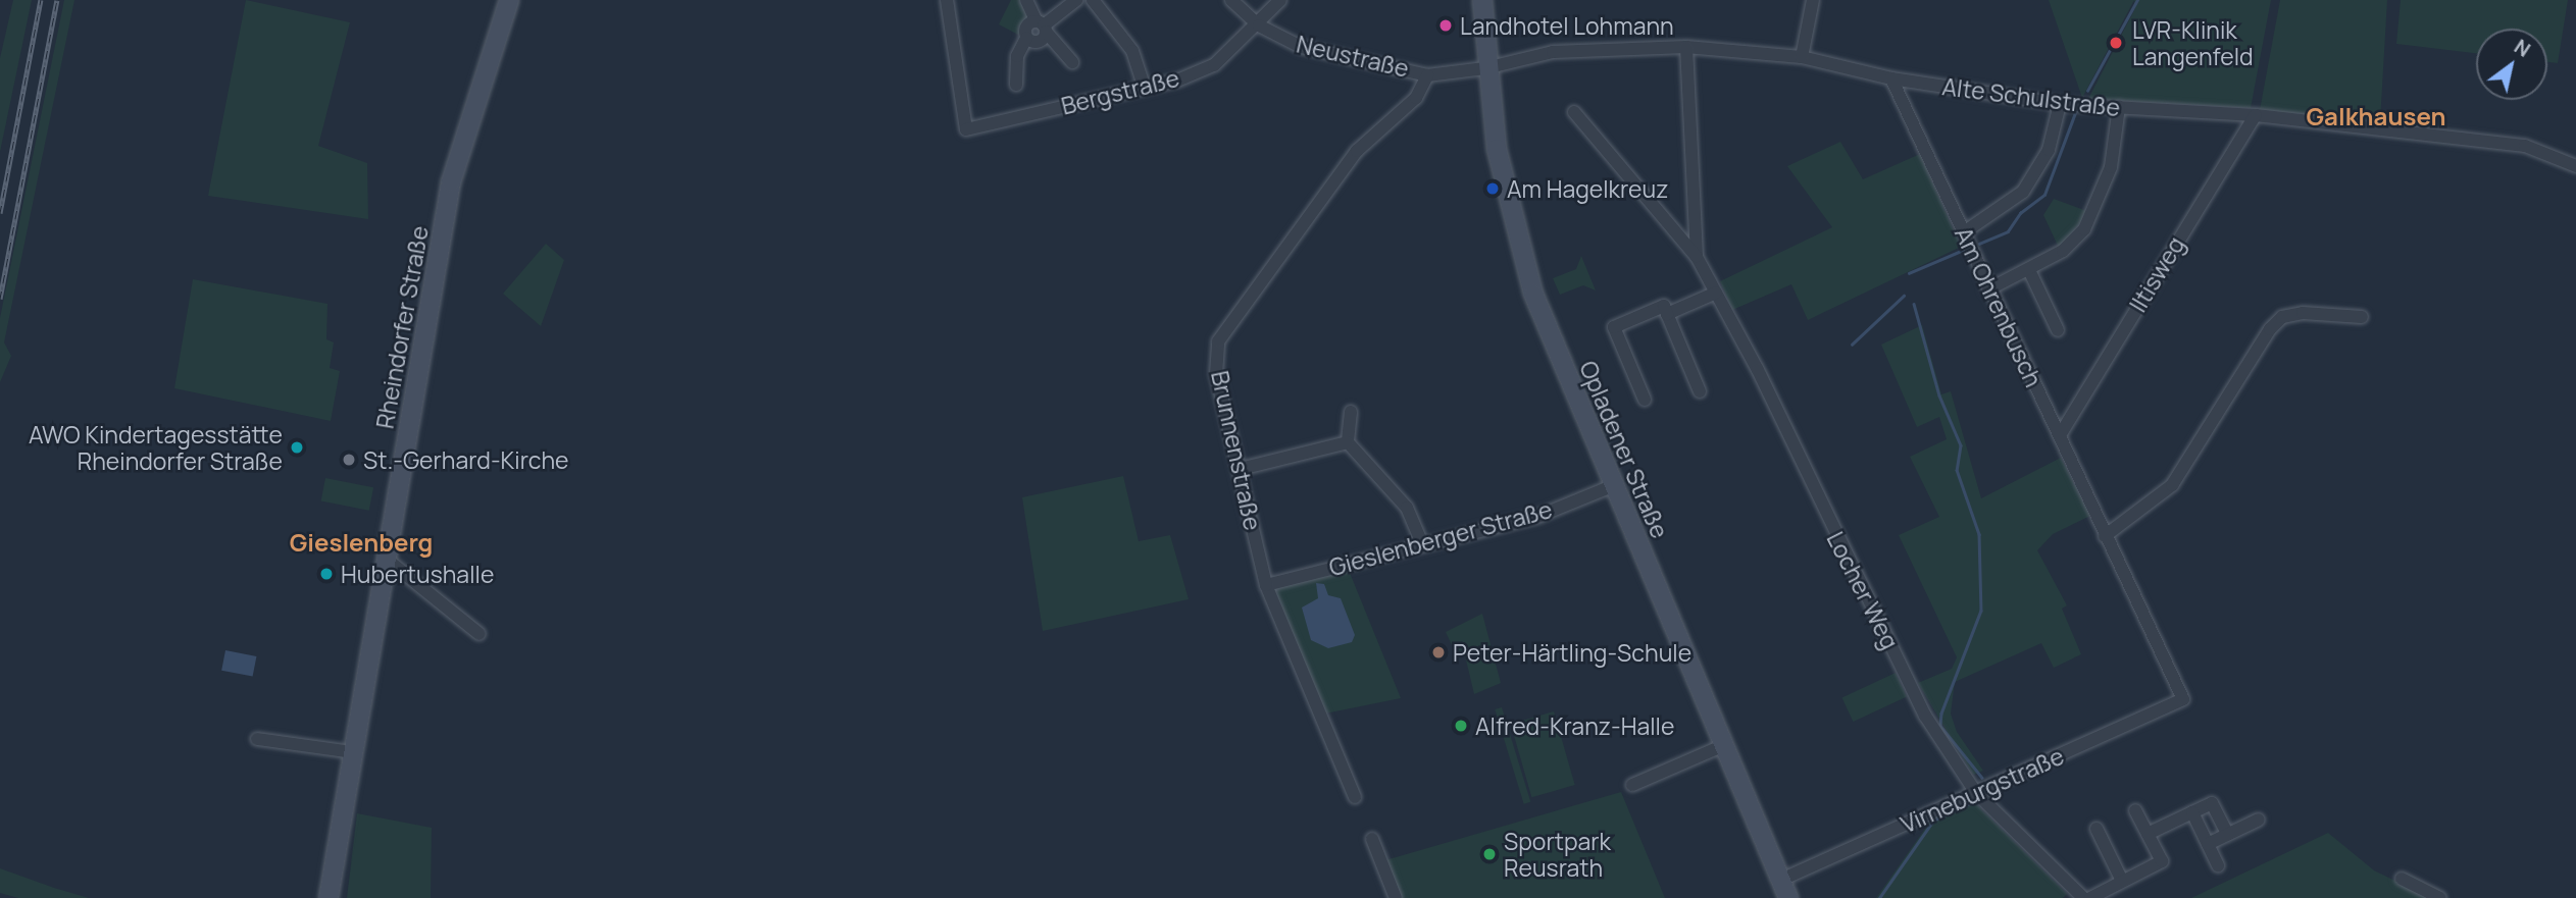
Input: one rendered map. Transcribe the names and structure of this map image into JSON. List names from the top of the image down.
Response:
{
  "streets": {
    "main road": ["Rheindorfer Straße", "Opladener Straße"],
    "street": [
      "Neustraße",
      "Bergstraße",
      "Alte Schulstraße",
      "Iltisweg",
      "Am Ohrenbusch",
      "Brunnenstraße",
      "Gieslenberger Straße",
      "Locher Weg",
      "Virneburgstraße"
    ]
  },
  "crossings": [
    ["Neustraße", "Bergstraße"],
    ["Neustraße", "Alte Schulstraße"],
    ["Neustraße", "Opladener Straße"],
    ["Neustraße", "Brunnenstraße"],
    ["Alte Schulstraße", "Iltisweg"],
    ["Alte Schulstraße", "Am Ohrenbusch"],
    ["Alte Schulstraße", "Opladener Straße"],
    ["Alte Schulstraße", "Locher Weg"],
    ["Iltisweg", "Am Ohrenbusch"],
    ["Am Ohrenbusch", "Virneburgstraße"],
    ["Opladener Straße", "Gieslenberger Straße"],
    ["Opladener Straße", "Virneburgstraße"],
    ["Brunnenstraße", "Gieslenberger Straße"],
    ["Locher Weg", "Virneburgstraße"]
  ],
  "districts": ["Galkhausen", "Gieslenberg"],
  "places": [
    "Landhotel Lohmann",
    "LVR-Klinik Langenfeld",
    "Am Hagelkreuz",
    "AWO Kindertagesstätte Rheindorfer Straße",
    "St.-Gerhard-Kirche",
    "Hubertushalle",
    "Peter-Härtling-Schule",
    "Alfred-Kranz-Halle",
    "Sportpark Reusrath"
  ],
  "north": "top right"
}
